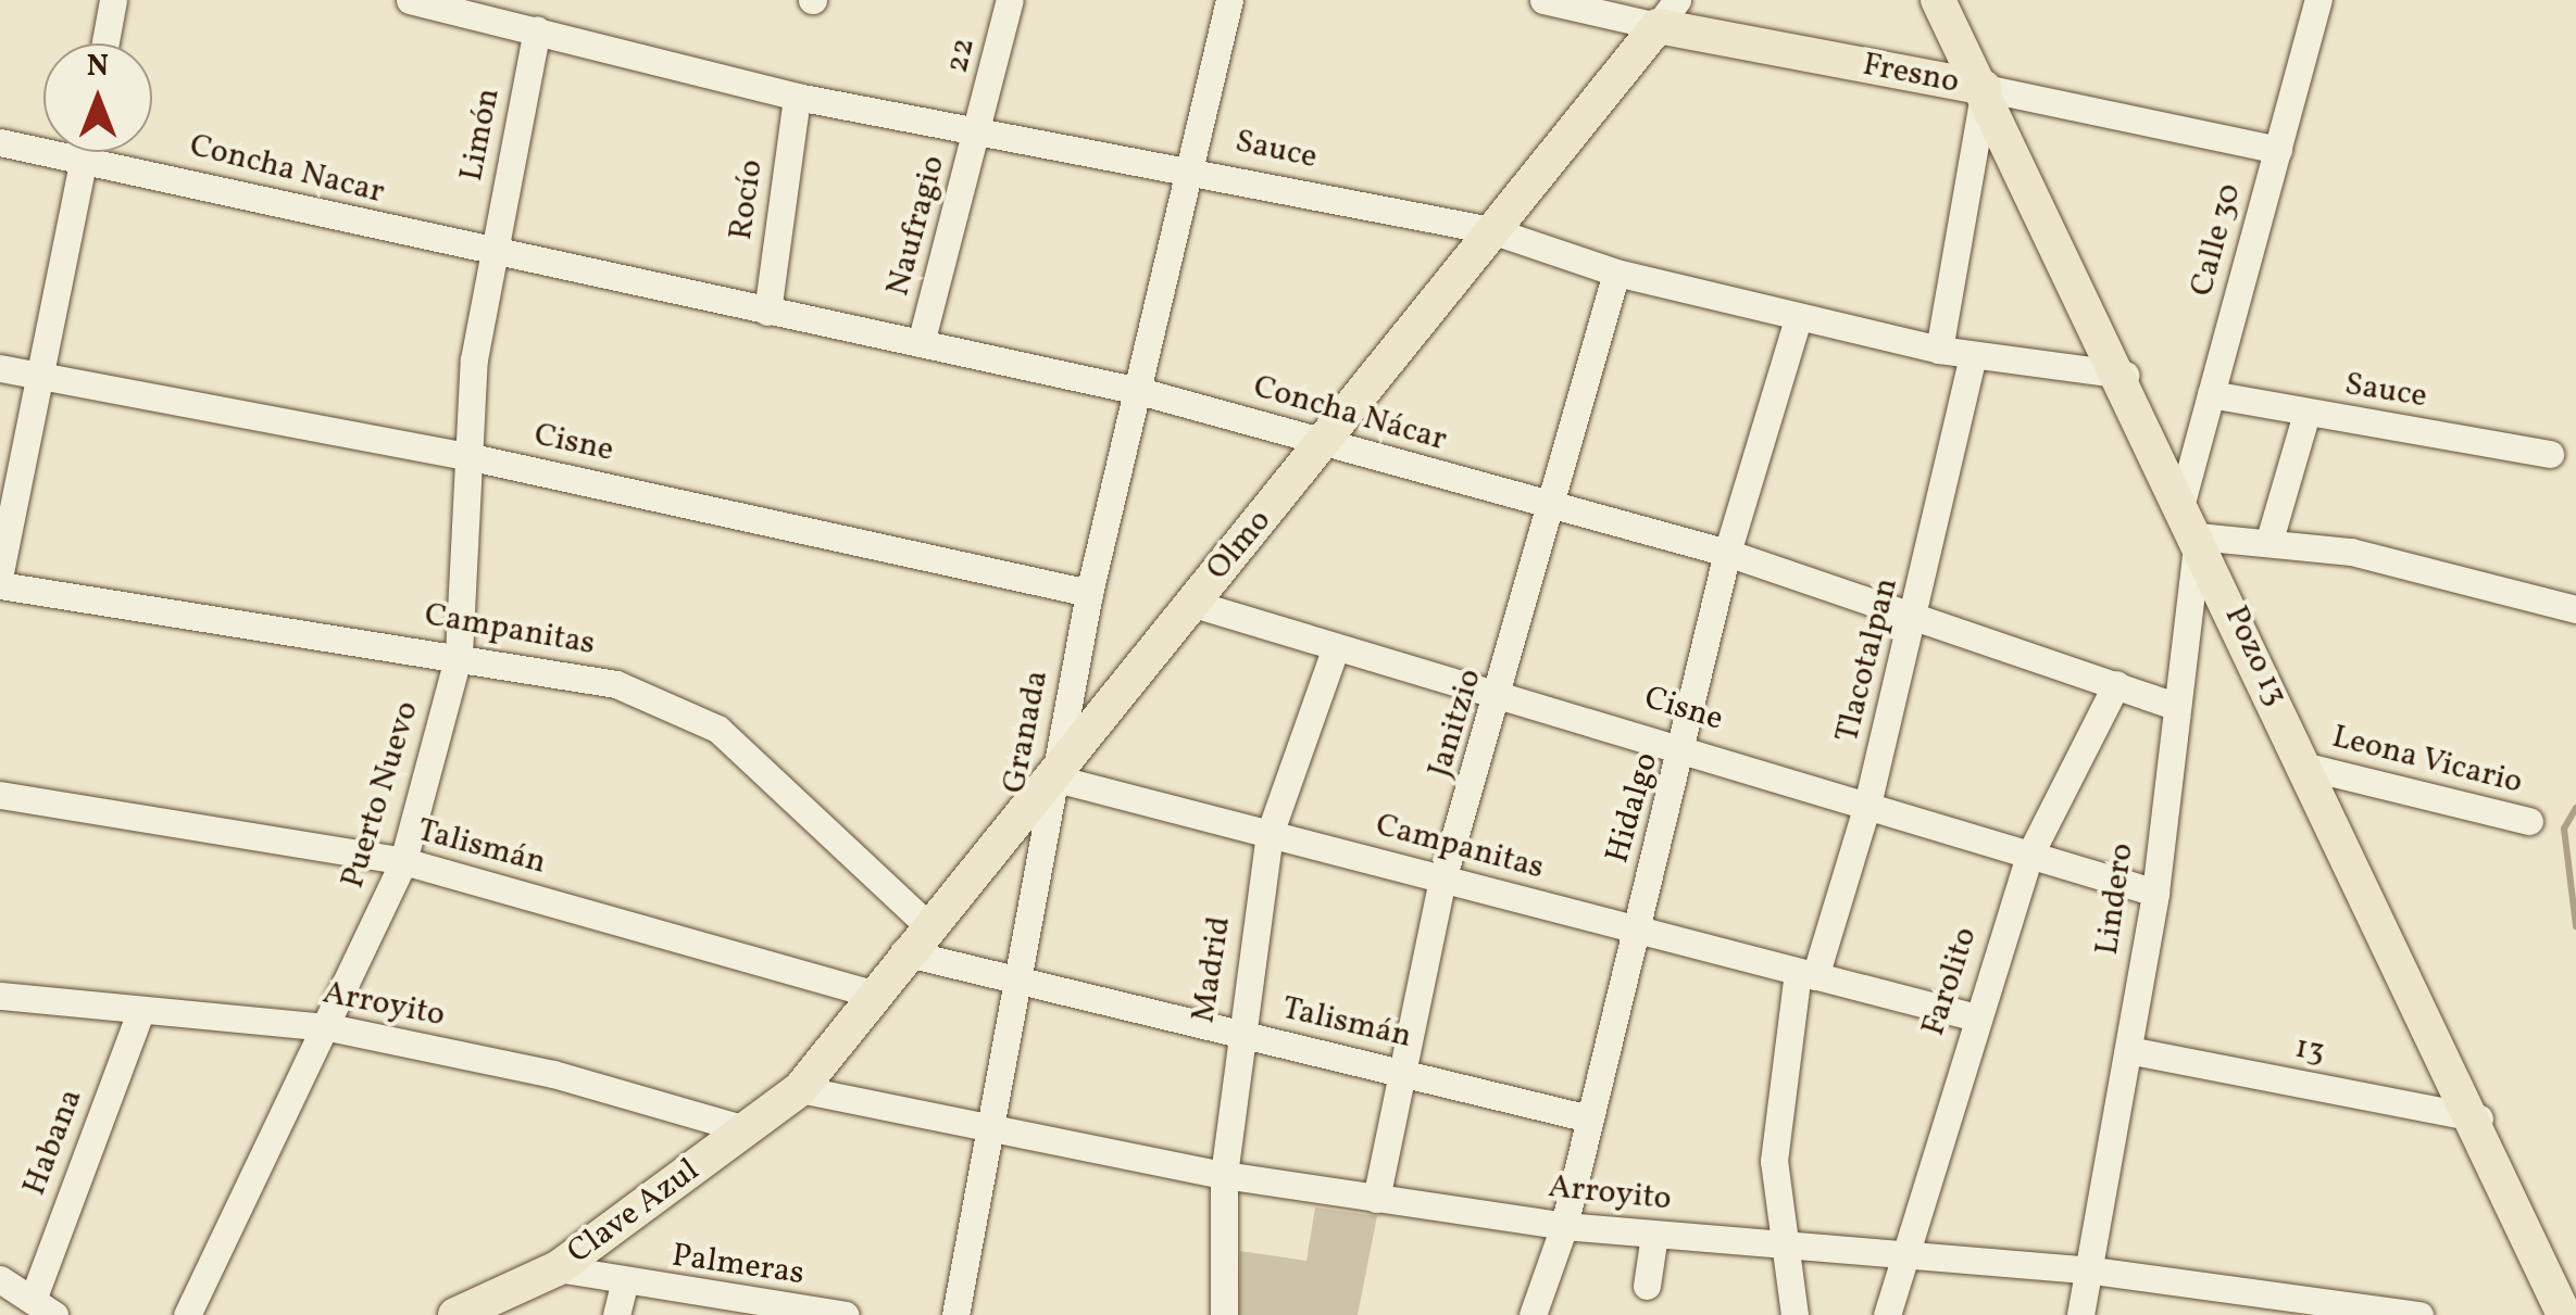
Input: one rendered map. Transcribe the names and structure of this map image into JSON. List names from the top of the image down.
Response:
{
  "streets": {
    "main road": [
      "Fresno",
      "Olmo",
      "Pozo 13",
      "Clave Azul"
    ],
    "street": [
      "22",
      "Limón",
      "Sauce",
      "Concha Nacar",
      "Rocío",
      "Naufragio",
      "Calle 30",
      "Concha Nácar",
      "Cisne",
      "Campanitas",
      "Tlacotalpan",
      "Janitzio",
      "Granada",
      "Leona Vicario",
      "Puerto Nuevo",
      "Hidalgo",
      "Talismán",
      "Lindero",
      "Madrid",
      "Farolito",
      "Arroyito",
      "13",
      "Habana",
      "Palmeras"
    ]
  },
  "crossings": [
    ["22", "Sauce"],
    ["22", "Naufragio"],
    ["Fresno", "Calle 30"],
    ["Fresno", "Olmo"],
    ["Fresno", "Pozo 13"],
    ["Limón", "Sauce"],
    ["Limón", "Concha Nacar"],
    ["Limón", "Concha Nácar"],
    ["Limón", "Puerto Nuevo"],
    ["Sauce", "Rocío"],
    ["Sauce", "Naufragio"],
    ["Sauce", "Calle 30"],
    ["Sauce", "Olmo"],
    ["Sauce", "Pozo 13"],
    ["Sauce", "Tlacotalpan"],
    ["Sauce", "Janitzio"],
    ["Sauce", "Granada"],
    ["Sauce", "Hidalgo"],
    ["Concha Nacar", "Concha Nácar"],
    ["Concha Nacar", "Puerto Nuevo"],
    ["Rocío", "Concha Nácar"],
    ["Naufragio", "Concha Nácar"],
    ["Calle 30", "Pozo 13"],
    ["Concha Nácar", "Olmo"],
    ["Concha Nácar", "Tlacotalpan"],
    ["Concha Nácar", "Janitzio"],
    ["Concha Nácar", "Granada"],
    ["Concha Nácar", "Puerto Nuevo"],
    ["Concha Nácar", "Hidalgo"],
    ["Concha Nácar", "Lindero"],
    ["Concha Nácar", "Farolito"],
    ["Cisne", "Olmo"],
    ["Cisne", "Tlacotalpan"],
    ["Cisne", "Janitzio"],
    ["Cisne", "Granada"],
    ["Cisne", "Puerto Nuevo"],
    ["Cisne", "Hidalgo"],
    ["Cisne", "Lindero"],
    ["Cisne", "Madrid"],
    ["Cisne", "Farolito"],
    ["Olmo", "Campanitas"],
    ["Olmo", "Granada"],
    ["Olmo", "Talismán"],
    ["Olmo", "Arroyito"],
    ["Olmo", "Clave Azul"],
    ["Campanitas", "Tlacotalpan"],
    ["Campanitas", "Janitzio"],
    ["Campanitas", "Granada"],
    ["Campanitas", "Puerto Nuevo"],
    ["Campanitas", "Hidalgo"],
    ["Campanitas", "Madrid"],
    ["Campanitas", "Farolito"],
    ["Pozo 13", "Leona Vicario"],
    ["Pozo 13", "Lindero"],
    ["Pozo 13", "13"],
    ["Tlacotalpan", "Arroyito"],
    ["Janitzio", "Talismán"],
    ["Janitzio", "Arroyito"],
    ["Granada", "Talismán"],
    ["Granada", "Arroyito"],
    ["Puerto Nuevo", "Talismán"],
    ["Puerto Nuevo", "Arroyito"],
    ["Hidalgo", "Talismán"],
    ["Hidalgo", "Arroyito"],
    ["Talismán", "Madrid"],
    ["Lindero", "Arroyito"],
    ["Lindero", "13"],
    ["Madrid", "Arroyito"],
    ["Farolito", "Arroyito"],
    ["Arroyito", "Habana"],
    ["Arroyito", "Clave Azul"],
    ["Clave Azul", "Palmeras"]
  ],
  "north": "top"
}
